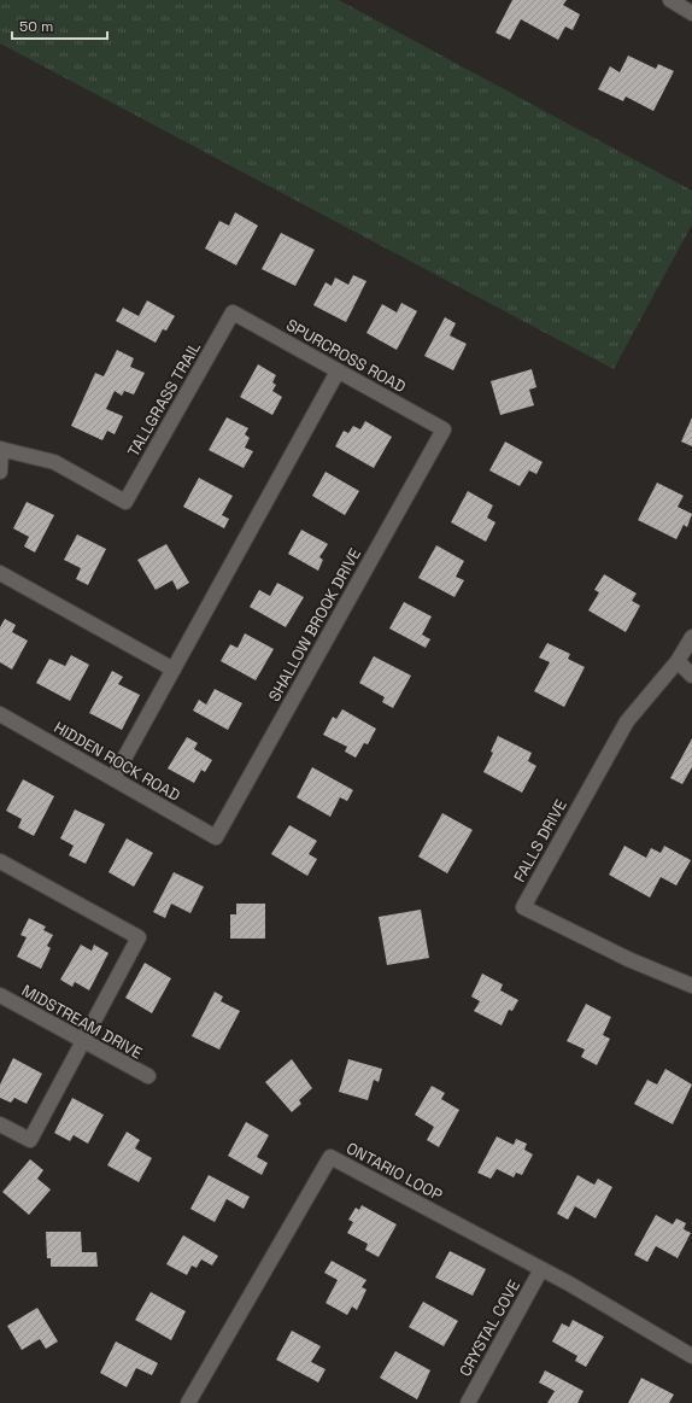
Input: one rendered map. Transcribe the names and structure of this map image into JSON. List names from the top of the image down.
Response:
{
  "streets": {
    "street": [
      "SPURCROSS ROAD",
      "TALLGRASS TRAIL",
      "SHALLOW BROOK DRIVE",
      "HIDDEN ROCK ROAD",
      "FALLS DRIVE",
      "MIDSTREAM DRIVE",
      "ONTARIO LOOP",
      "CRYSTAL COVE"
    ]
  },
  "crossings": [
    ["SPURCROSS ROAD", "TALLGRASS TRAIL"],
    ["SPURCROSS ROAD", "SHALLOW BROOK DRIVE"],
    ["SHALLOW BROOK DRIVE", "HIDDEN ROCK ROAD"],
    ["ONTARIO LOOP", "CRYSTAL COVE"]
  ],
  "scale_bar": "50 m"
}
